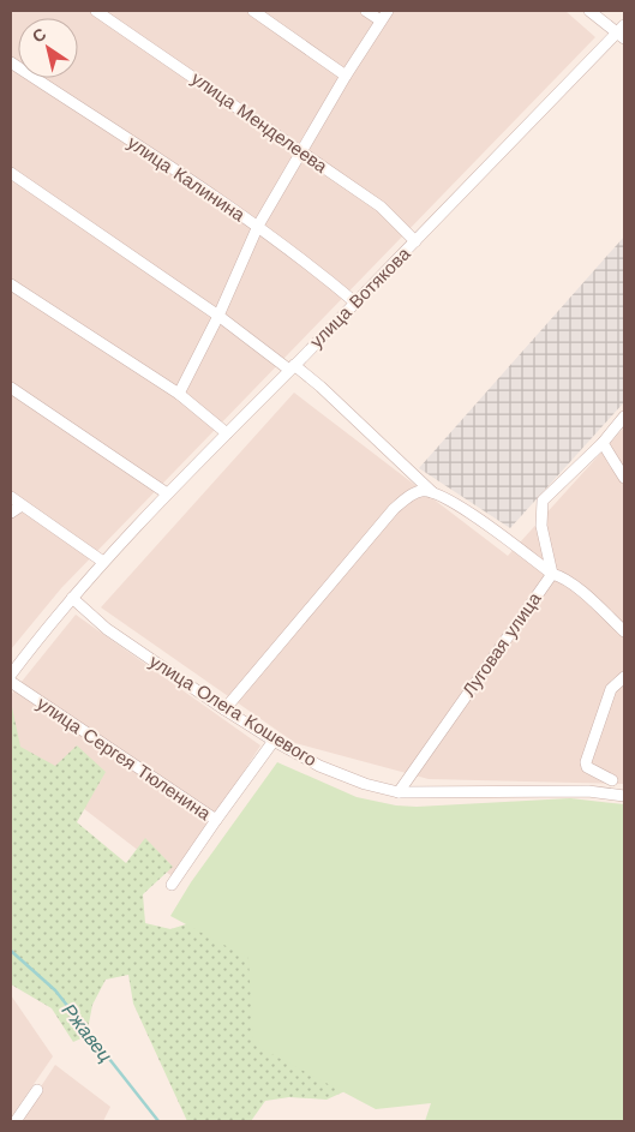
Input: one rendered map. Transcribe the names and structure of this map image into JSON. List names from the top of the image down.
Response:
{
  "streets": {
    "street": [
      "улица Менделеева",
      "улица Калинина",
      "улица Вотякова",
      "Луговая улица",
      "улица Олега Кошевого",
      "улица Сергея Тюленина"
    ]
  },
  "crossings": [
    ["улица Менделеева", "улица Вотякова"],
    ["улица Калинина", "улица Вотякова"],
    ["улица Вотякова", "улица Олега Кошевого"],
    ["Луговая улица", "улица Олега Кошевого"],
    ["улица Олега Кошевого", "улица Сергея Тюленина"]
  ],
  "water": ["Ржавец"],
  "north": "top left"
}
